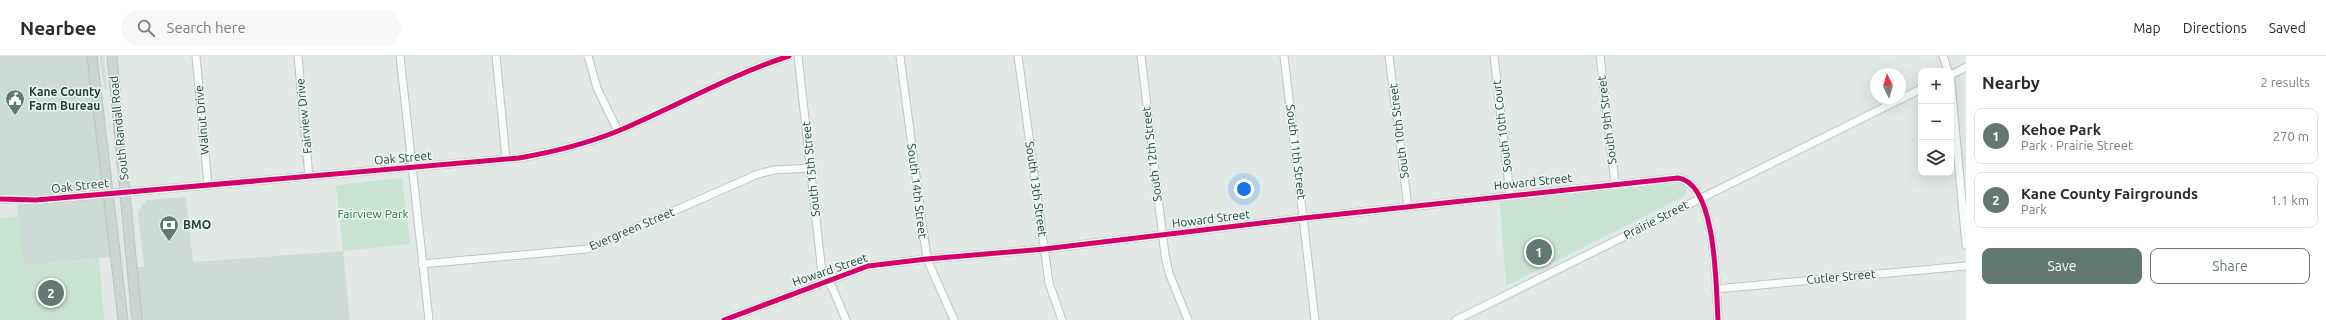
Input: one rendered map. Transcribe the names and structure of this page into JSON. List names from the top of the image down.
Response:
{
  "streets": {
    "main road": ["South Randall Road"],
    "street": [
      "Fairview Drive",
      "Walnut Drive",
      "South 9th Street",
      "South 10th Court",
      "South 10th Street",
      "South 11th Street",
      "South 12th Street",
      "Oak Street",
      "South 15th Street",
      "Howard Street",
      "South 13th Street",
      "South 14th Street",
      "Prairie Street",
      "Evergreen Street",
      "Cutler Street"
    ]
  },
  "crossings": [
    ["Fairview Drive", "Oak Street"],
    ["Walnut Drive", "Oak Street"],
    ["South 9th Street", "Howard Street"],
    ["South 10th Court", "Howard Street"],
    ["South Randall Road", "Oak Street"],
    ["South 10th Street", "Howard Street"],
    ["South 11th Street", "Howard Street"],
    ["South 12th Street", "Howard Street"],
    ["South 15th Street", "Howard Street"],
    ["South 15th Street", "Evergreen Street"],
    ["Howard Street", "South 13th Street"],
    ["Howard Street", "South 14th Street"],
    ["Howard Street", "Prairie Street"]
  ],
  "parks": ["Fairview Park"],
  "places": {
    "public building": ["Kane County Farm Bureau"],
    "bank": ["BMO"]
  },
  "north": "top",
  "page": {
    "header": "Nearbee",
    "search": "Search here",
    "nav": ["Map", "Directions", "Saved"],
    "heading": ["Nearby", "2 results"],
    "map_buttons": ["+", "−"],
    "list": [
      {
        "mark": "1",
        "name": "Kehoe Park",
        "note": "Park · Prairie Street",
        "value": "270 m"
      },
      {
        "mark": "2",
        "name": "Kane County Fairgrounds",
        "note": "Park",
        "value": "1.1 km"
      }
    ],
    "buttons": ["Save", "Share"],
    "pins": ["1", "2"]
  }
}
